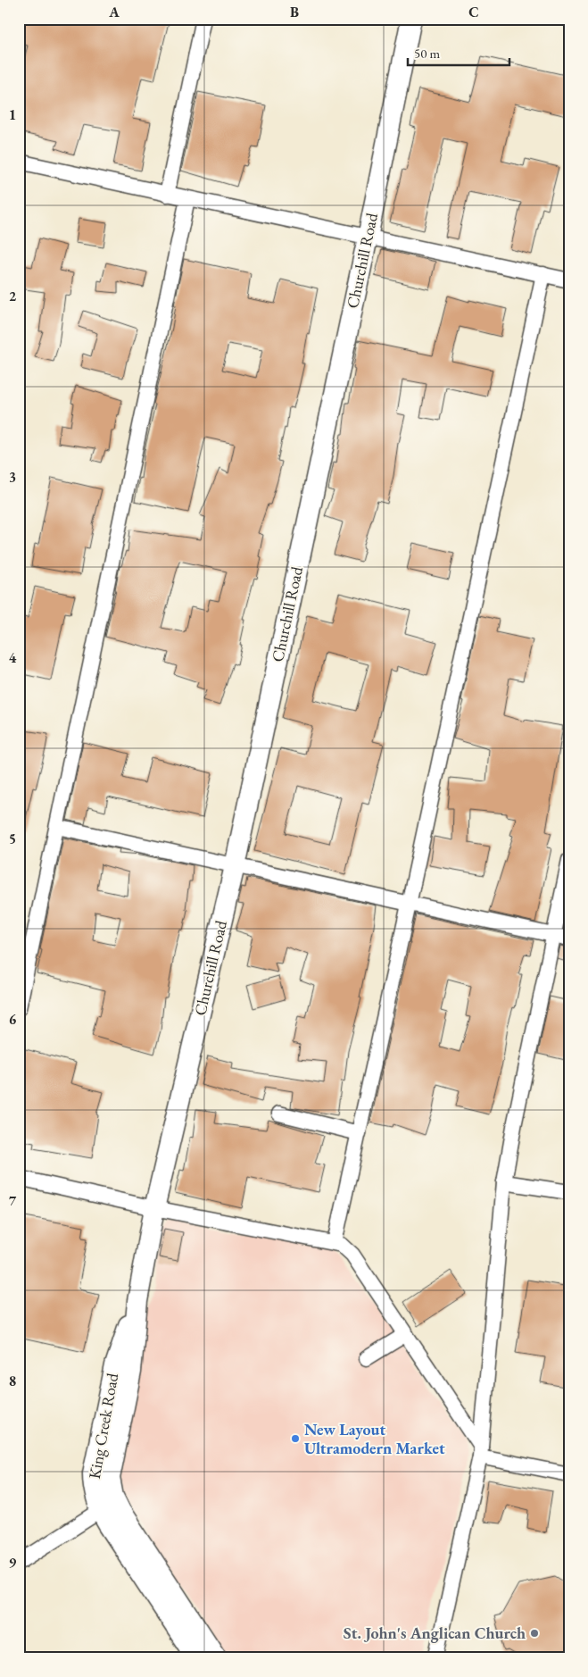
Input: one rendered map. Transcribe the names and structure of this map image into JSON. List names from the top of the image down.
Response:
{
  "streets": {
    "street": ["Churchill Road", "King Creek Road"]
  },
  "crossings": [
    ["Churchill Road", "King Creek Road"]
  ],
  "places": ["New Layout Ultramodern Market", "St. John's Anglican Church"],
  "scale_bar": "50 m",
  "grid": {
    "columns": ["A", "B", "C"],
    "rows": [
      "1",
      "2",
      "3",
      "4",
      "5",
      "6",
      "7",
      "8",
      "9"
    ]
  }
}
